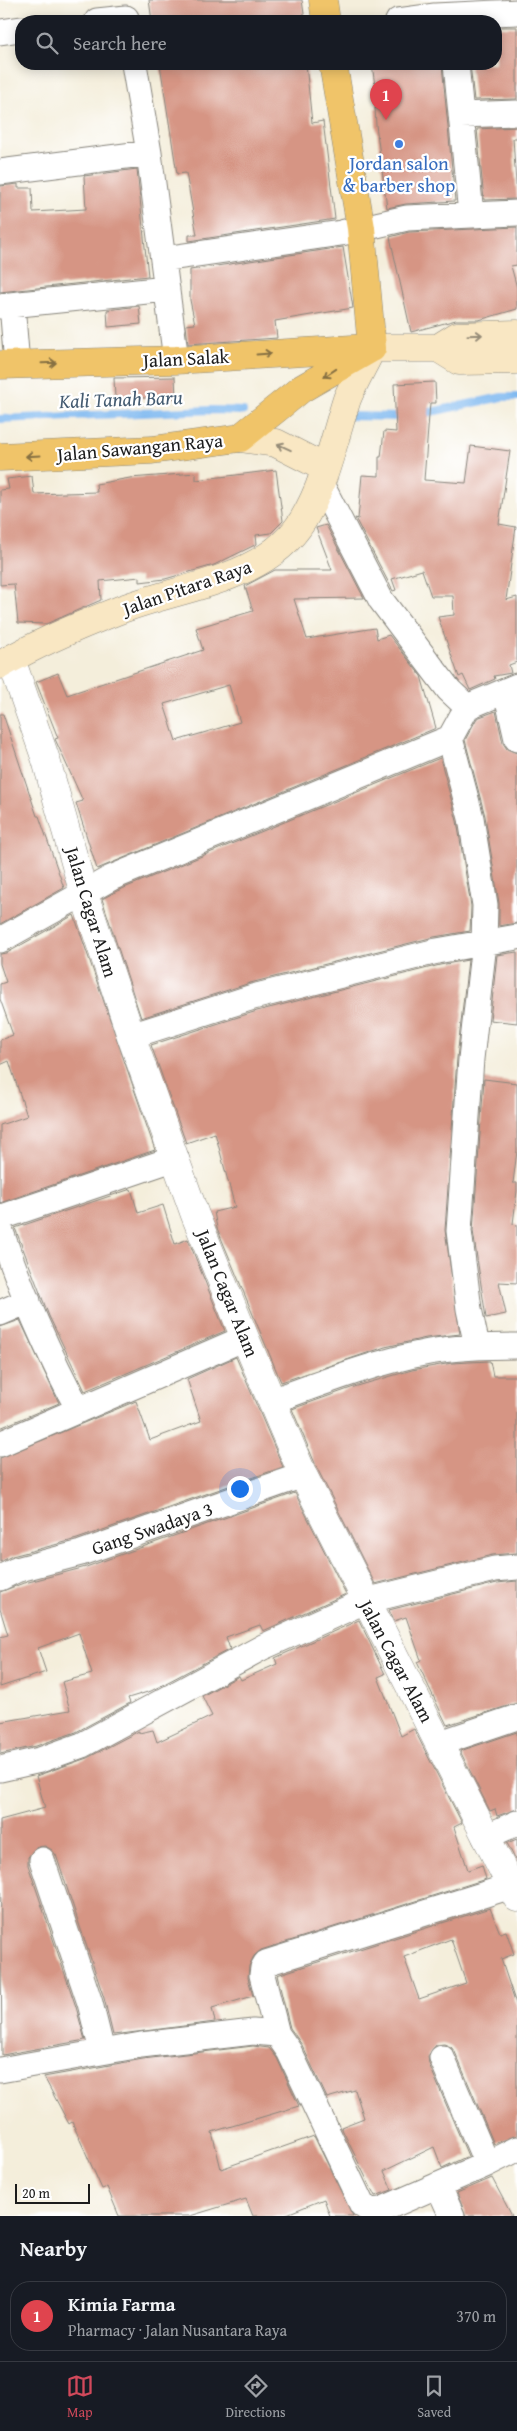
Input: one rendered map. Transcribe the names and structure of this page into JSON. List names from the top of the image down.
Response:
{
  "streets": {
    "highway": ["Jalan Salak", "Jalan Sawangan Raya"],
    "main road": ["Jalan Pitara Raya"],
    "street": ["Jalan Cagar Alam", "Gang Swadaya 3"]
  },
  "crossings": [
    ["Jalan Salak", "Jalan Sawangan Raya"],
    ["Jalan Salak", "Jalan Pitara Raya"],
    ["Jalan Sawangan Raya", "Jalan Pitara Raya"],
    ["Jalan Pitara Raya", "Jalan Cagar Alam"],
    ["Jalan Cagar Alam", "Gang Swadaya 3"]
  ],
  "one_way": ["Jalan Salak", "Jalan Sawangan Raya"],
  "water": ["Kali Tanah Baru"],
  "places": ["Jordan salon & barber shop"],
  "scale_bar": "20 m",
  "page": {
    "search": "Search here",
    "pins": "1",
    "scale": "20 m",
    "heading": "Nearby",
    "list": [
      {
        "mark": "1",
        "name": "Kimia Farma",
        "note": "Pharmacy · Jalan Nusantara Raya",
        "value": "370 m"
      }
    ],
    "nav": ["Map", "Directions", "Saved"]
  }
}
